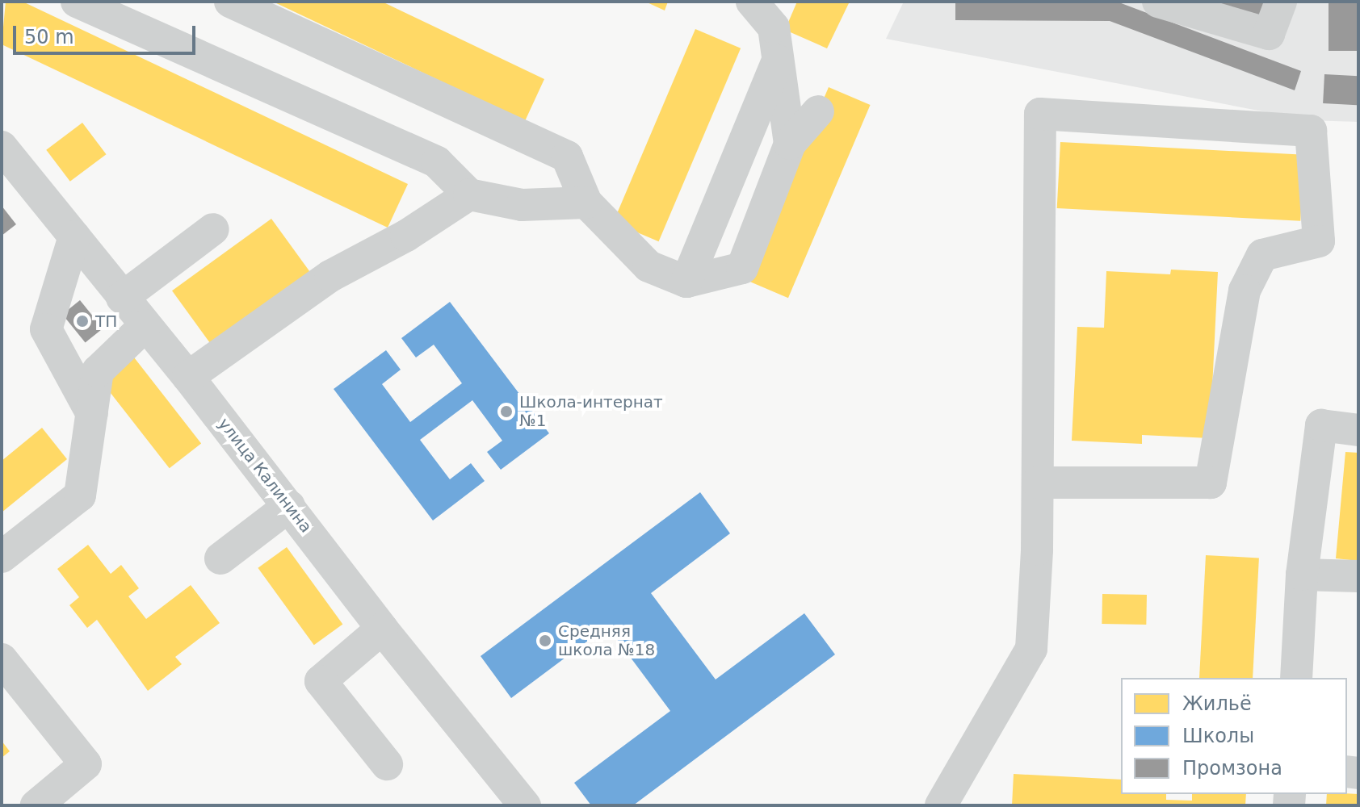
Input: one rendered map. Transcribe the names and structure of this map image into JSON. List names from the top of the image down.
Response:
{
  "streets": {
    "street": ["улица Калинина"]
  },
  "places": ["ТП", "Школа-интернат №1", "Средняя школа №18"],
  "legend": ["Жильё", "Школы", "Промзона"],
  "scale_bar": "50 m"
}
